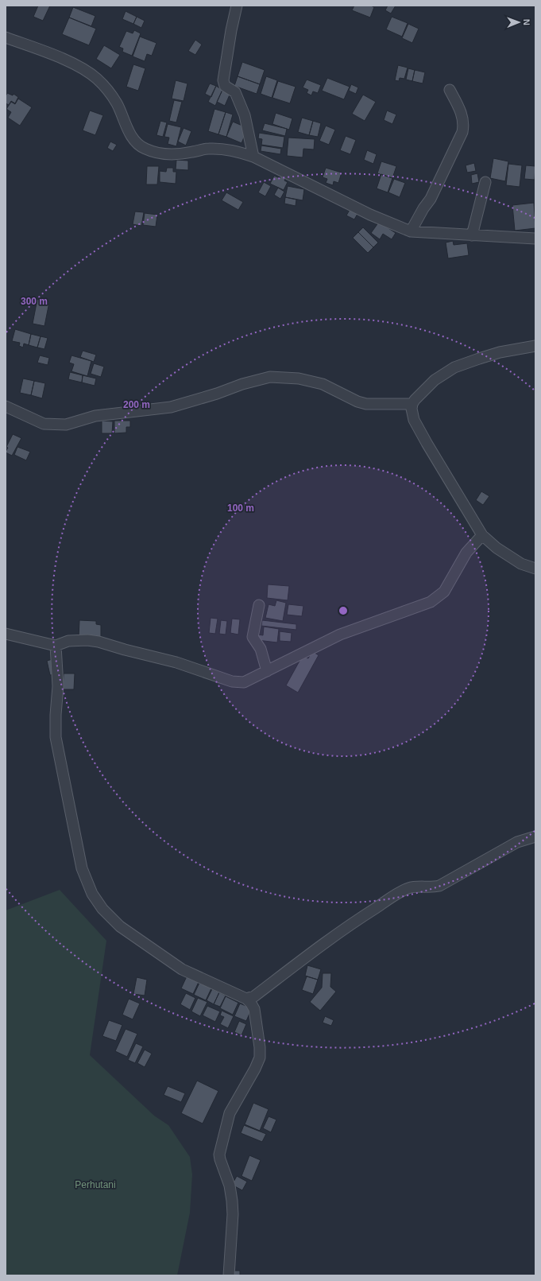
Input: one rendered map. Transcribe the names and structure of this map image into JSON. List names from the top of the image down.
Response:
{
  "parks": ["Perhutani"],
  "north": "right",
  "rings": ["300 m", "200 m", "100 m"]
}
